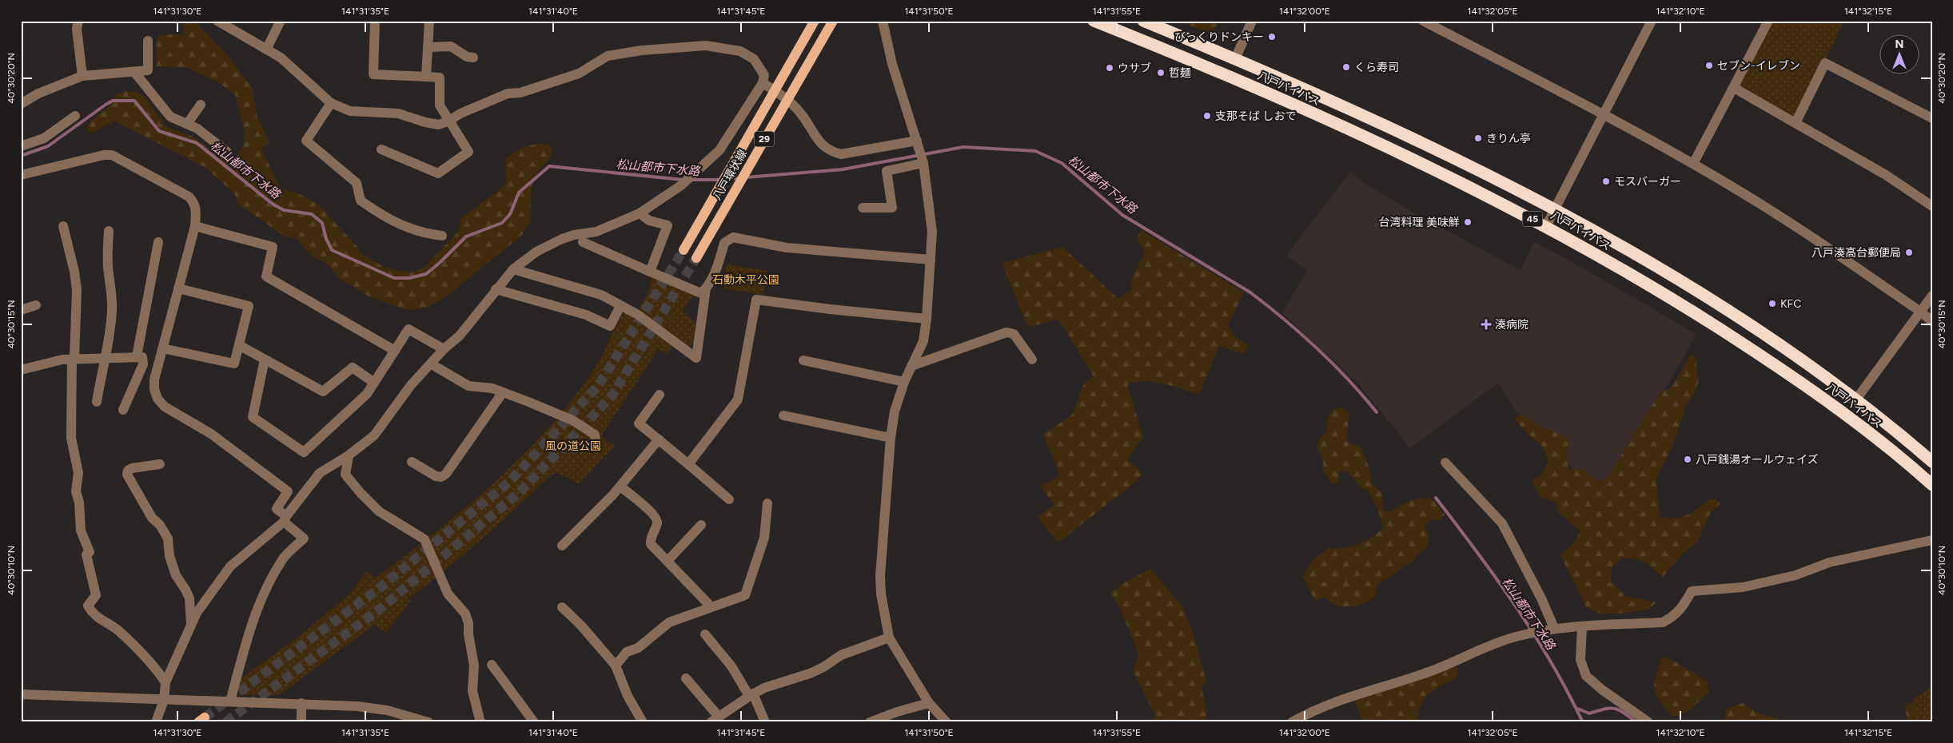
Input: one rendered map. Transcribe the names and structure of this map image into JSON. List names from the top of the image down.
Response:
{
  "streets": {
    "highway": ["八戸バイパス", "45"],
    "main road": ["29", "八戸環状線"]
  },
  "water": ["松山都市下水路"],
  "parks": ["石動木平公園", "風の道公園"],
  "places": {
    "other": [
      "びっくりドンキー",
      "セブン-イレブン",
      "くら寿司",
      "ウサブ",
      "哲麺",
      "支那そば しおで",
      "きりん亭",
      "モスバーガー",
      "台湾料理 美味鮮",
      "八戸湊高台郵便局",
      "KFC",
      "八戸銭湯オールウェイズ"
    ],
    "health": ["湊病院"]
  },
  "north": "top",
  "coordinates": [
    "141°31'30\"E",
    "141°31'35\"E",
    "141°31'40\"E",
    "141°31'45\"E",
    "141°31'50\"E",
    "141°31'55\"E",
    "141°32'00\"E",
    "141°32'05\"E",
    "141°32'10\"E",
    "141°32'15\"E",
    "40°30'20\"N",
    "40°30'15\"N",
    "40°30'10\"N"
  ]
}
